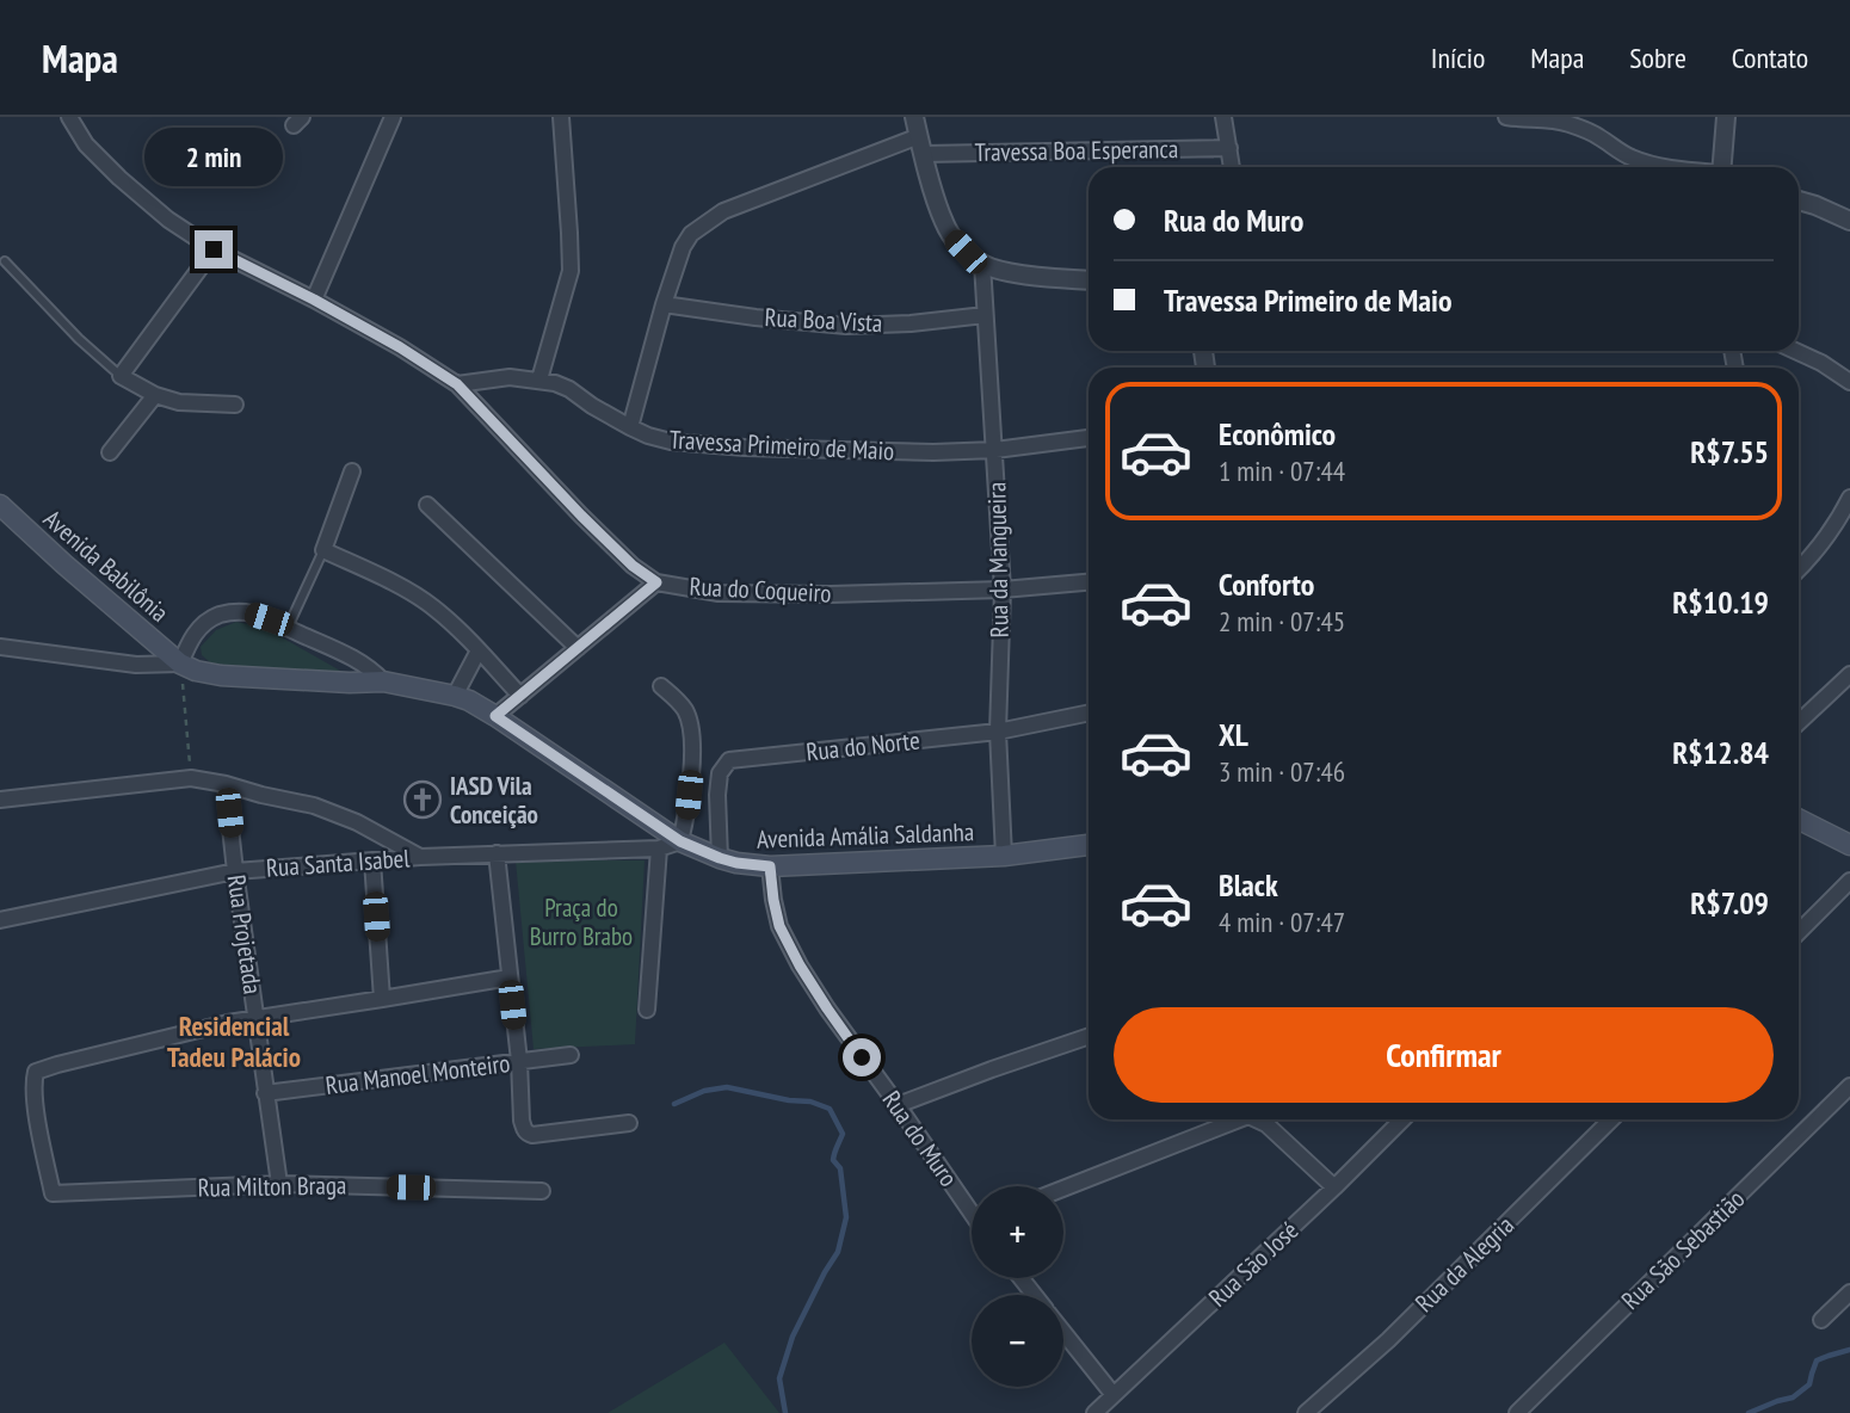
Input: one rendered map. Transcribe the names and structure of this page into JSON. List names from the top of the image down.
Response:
{
  "streets": {
    "main road": ["Avenida Babilônia", "Avenida Amália Saldanha"],
    "street": [
      "Travessa Boa Esperanca",
      "Rua Boa Vista",
      "Travessa Primeiro de Maio",
      "Rua da Mangueira",
      "Rua do Coqueiro",
      "Rua do Norte",
      "Rua Santa Isabel",
      "Rua Projetada",
      "Rua Manoel Monteiro",
      "Rua do Muro",
      "Rua Milton Braga",
      "Rua São Sebastião",
      "Rua São José",
      "Rua da Alegria"
    ]
  },
  "crossings": [
    ["Travessa Boa Esperanca", "Rua Boa Vista"],
    ["Travessa Boa Esperanca", "Travessa Primeiro de Maio"],
    ["Rua Boa Vista", "Rua da Mangueira"],
    ["Travessa Primeiro de Maio", "Rua da Mangueira"],
    ["Travessa Primeiro de Maio", "Rua do Coqueiro"],
    ["Rua da Mangueira", "Rua do Coqueiro"],
    ["Rua da Mangueira", "Rua do Norte"],
    ["Rua da Mangueira", "Avenida Amália Saldanha"],
    ["Avenida Babilônia", "Avenida Amália Saldanha"],
    ["Rua do Norte", "Avenida Amália Saldanha"],
    ["Avenida Amália Saldanha", "Rua Santa Isabel"],
    ["Avenida Amália Saldanha", "Rua do Muro"],
    ["Rua Santa Isabel", "Rua Projetada"],
    ["Rua Projetada", "Rua Manoel Monteiro"],
    ["Rua Projetada", "Rua Milton Braga"]
  ],
  "districts": ["Residencial Tadeu Palácio"],
  "parks": ["Praça do Burro Brabo"],
  "places": {
    "church": ["IASD Vila Conceição"]
  },
  "page": {
    "header": "Mapa",
    "nav": [
      "Início",
      "Mapa",
      "Sobre",
      "Contato"
    ],
    "bubble": "2 min",
    "banner": ["Rua do Muro", "Travessa Primeiro de Maio"],
    "list": [
      {
        "name": "Econômico",
        "note": "1 min · 07:44",
        "value": "R$7.55"
      },
      {
        "name": "Conforto",
        "note": "2 min · 07:45",
        "value": "R$10.19"
      },
      {
        "name": "XL",
        "note": "3 min · 07:46",
        "value": "R$12.84"
      },
      {
        "name": "Black",
        "note": "4 min · 07:47",
        "value": "R$7.09"
      }
    ],
    "buttons": "Confirmar",
    "map_buttons": ["+", "−"]
  }
}
